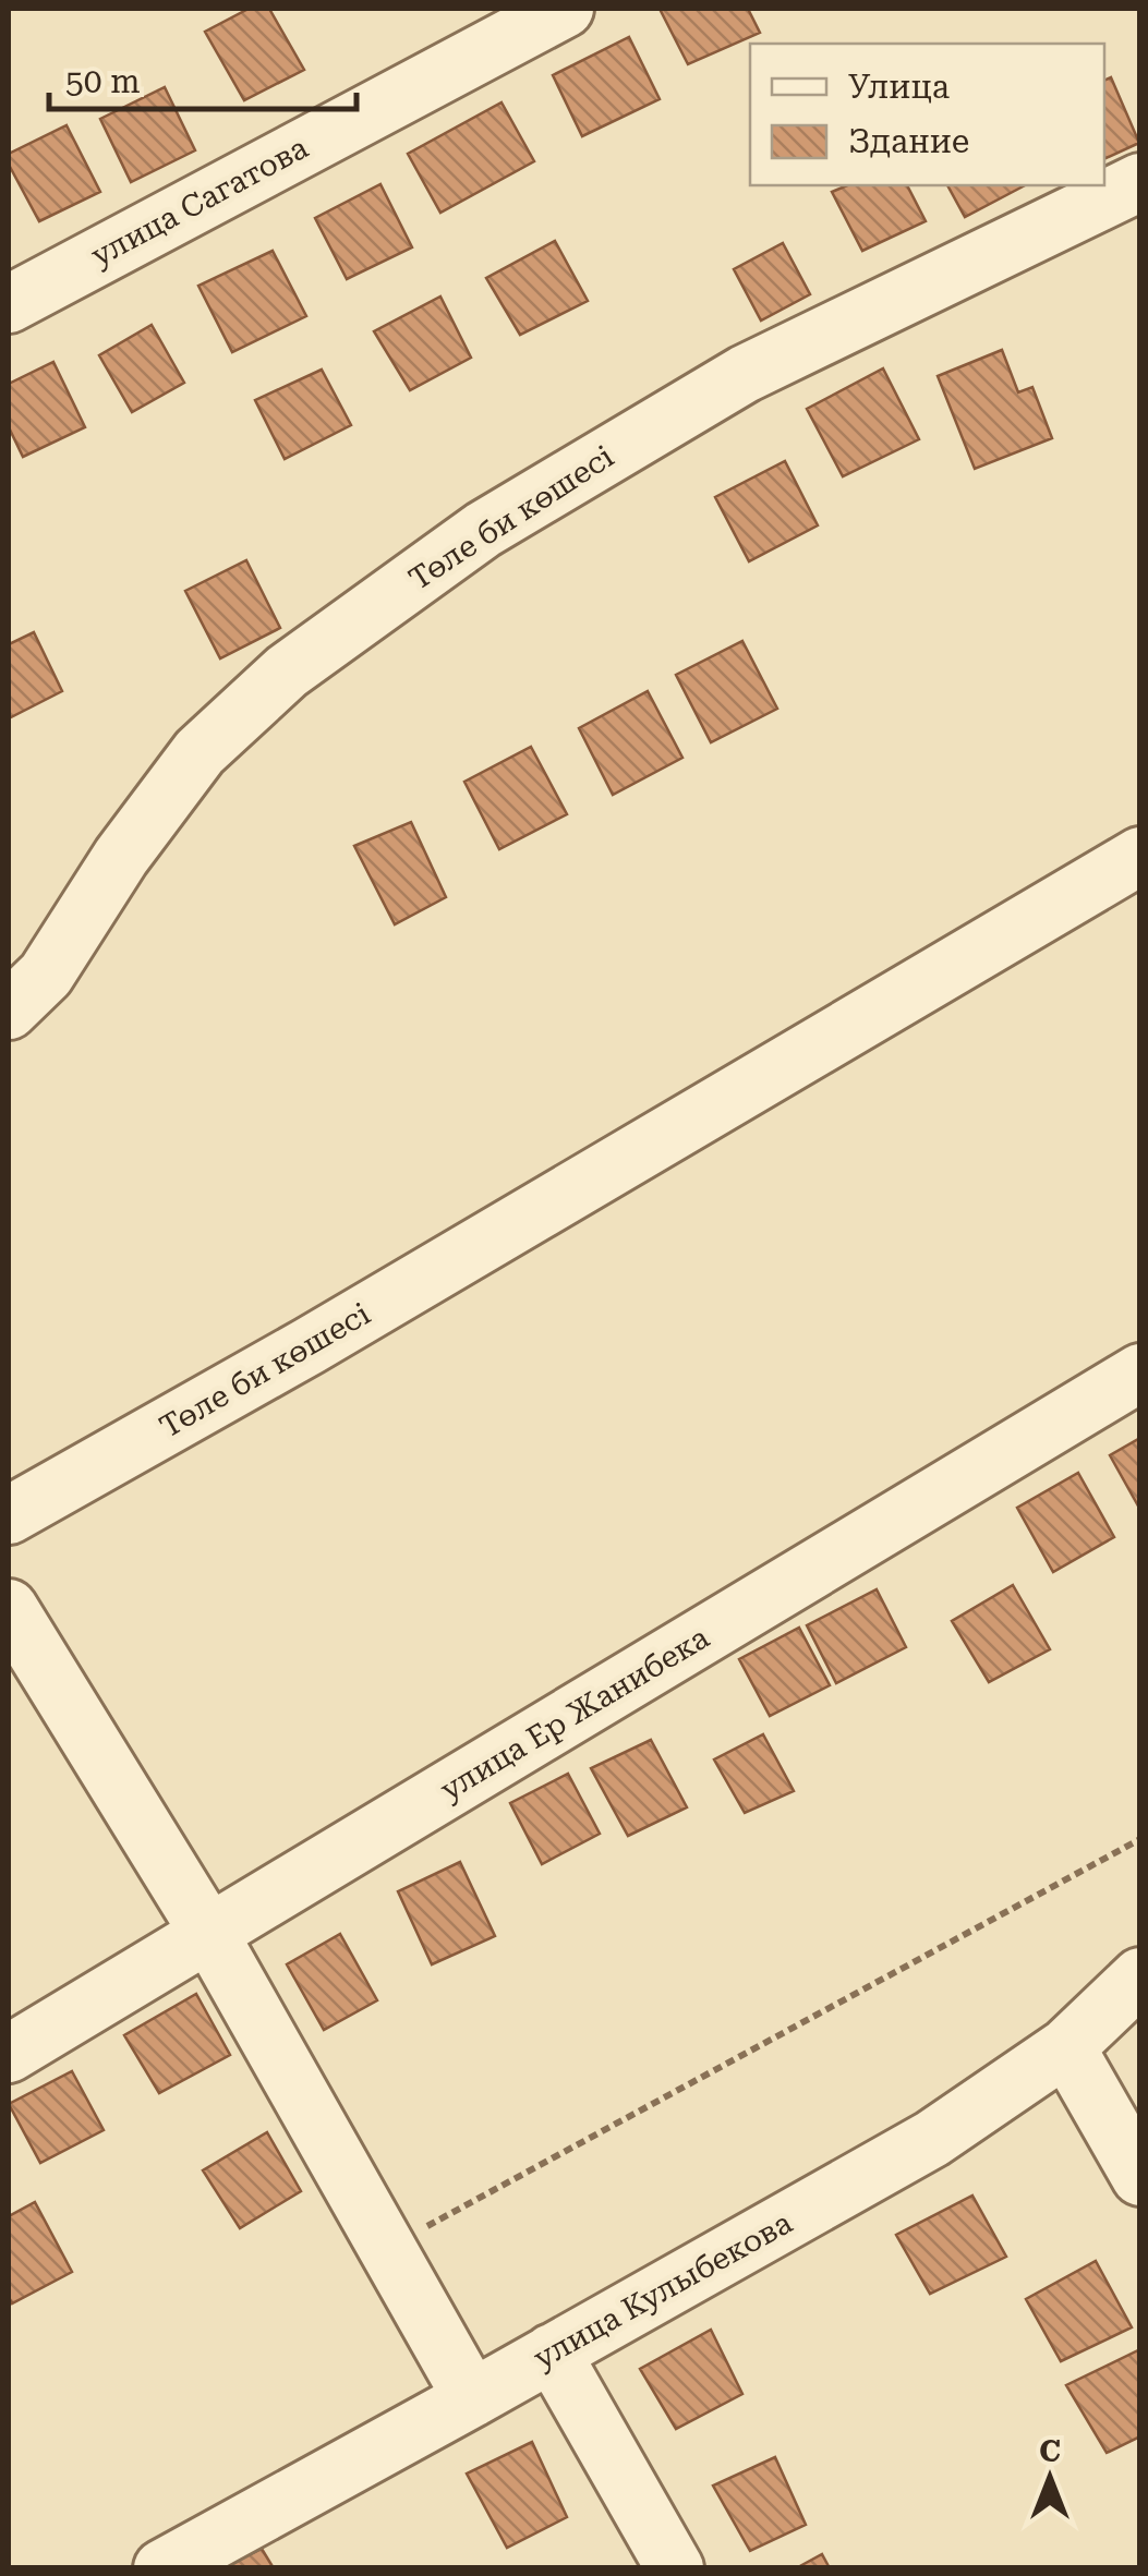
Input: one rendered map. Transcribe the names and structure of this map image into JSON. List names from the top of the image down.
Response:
{
  "streets": {
    "street": [
      "улица Сагатова",
      "Төле би көшесі",
      "улица Ер Жанибека",
      "улица Кулыбекова"
    ]
  },
  "legend": ["Улица", "Здание"],
  "scale_bar": "50 m",
  "north": "top"
}
